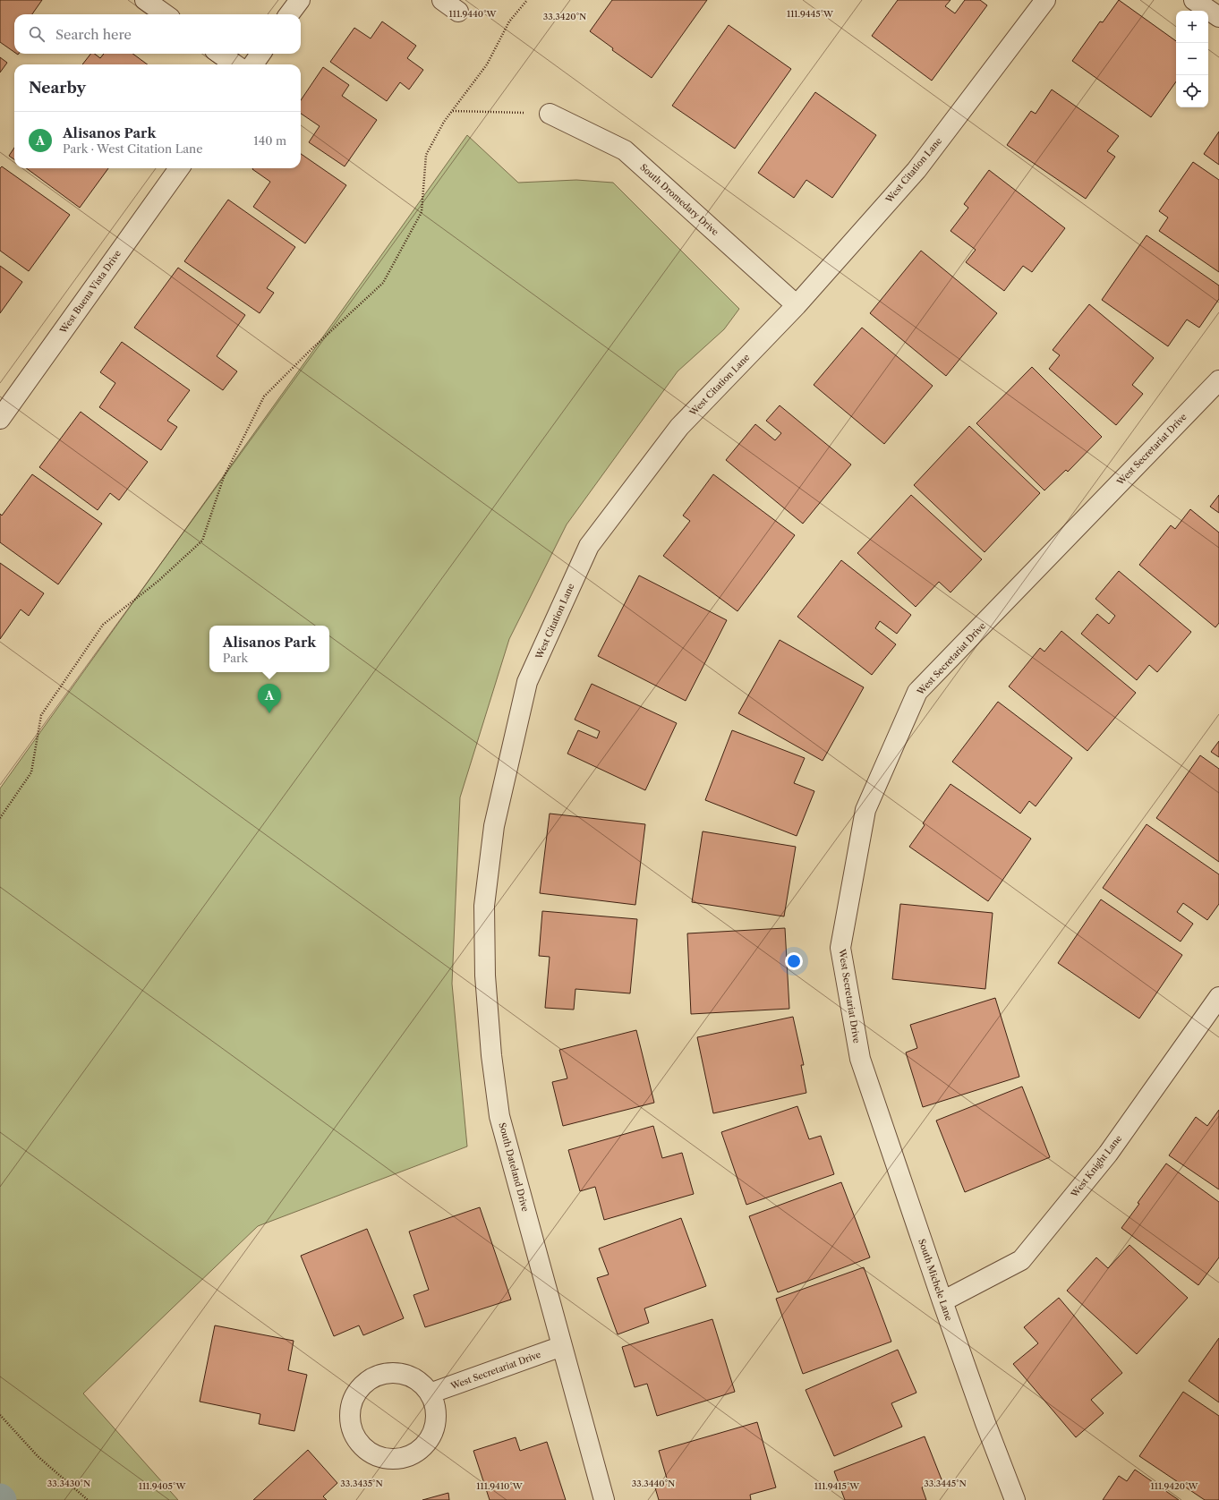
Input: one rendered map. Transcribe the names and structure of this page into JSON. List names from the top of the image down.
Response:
{
  "streets": {
    "street": [
      "West Citation Lane",
      "South Dromedary Drive",
      "West Buena Vista Drive",
      "West Secretariat Drive",
      "West Knight Lane",
      "South Dateland Drive",
      "South Michele Lane"
    ]
  },
  "crossings": [
    ["West Citation Lane", "South Dromedary Drive"],
    ["West Citation Lane", "South Dateland Drive"],
    ["West Secretariat Drive", "South Dateland Drive"],
    ["West Secretariat Drive", "South Michele Lane"],
    ["West Knight Lane", "South Michele Lane"]
  ],
  "page": {
    "map_buttons": ["+", "−"],
    "search": "Search here",
    "heading": "Nearby",
    "list": [
      {
        "mark": "A",
        "name": "Alisanos Park",
        "note": "Park · West Citation Lane",
        "value": "140 m"
      }
    ],
    "popup": ["Alisanos Park", "Park"],
    "pins": "A"
  },
  "coordinates": [
    "111.9440°W",
    "111.9445°W",
    "33.3420°N",
    "33.3430°N",
    "33.3435°N",
    "33.3440°N",
    "33.3445°N",
    "111.9405°W",
    "111.9410°W",
    "111.9415°W",
    "111.9420°W"
  ]
}
